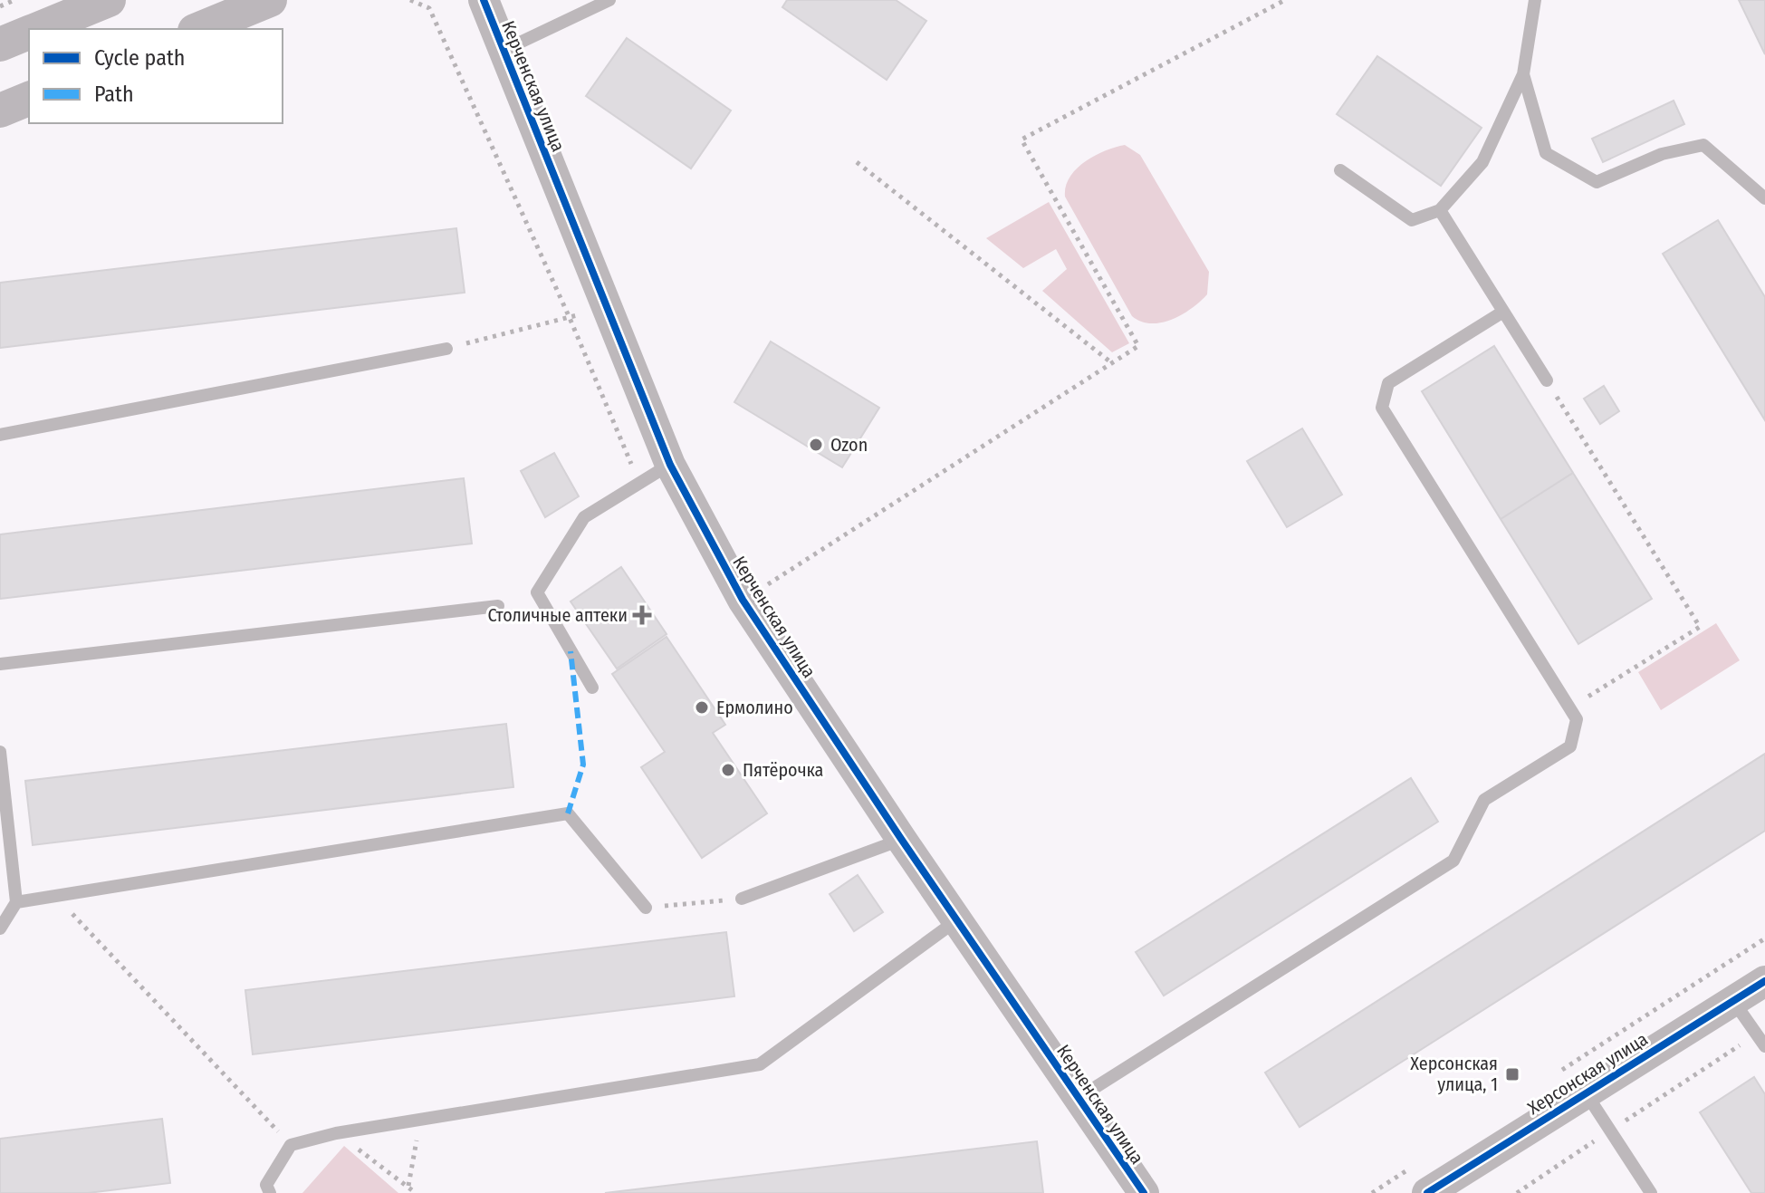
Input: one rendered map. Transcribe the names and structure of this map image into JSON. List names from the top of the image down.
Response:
{
  "streets": {
    "street": ["Керченская улица", "Херсонская улица"]
  },
  "places": {
    "other": ["Ozon", "Ермолино", "Пятёрочка"],
    "health": ["Столичные аптеки"],
    "transit": ["Херсонская улица, 1"]
  },
  "legend": ["Cycle path", "Path"]
}
